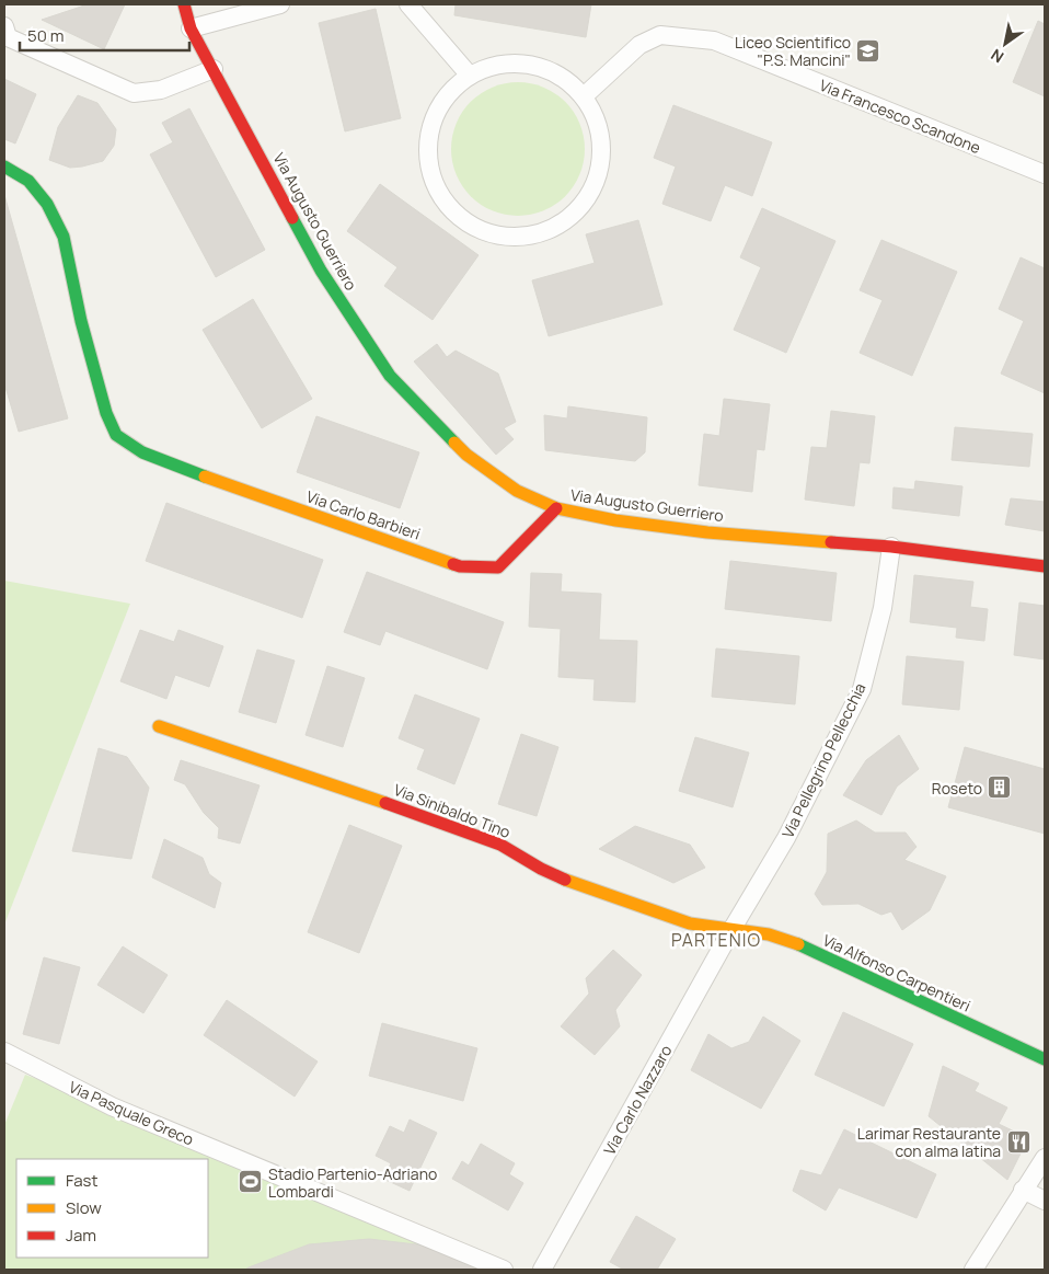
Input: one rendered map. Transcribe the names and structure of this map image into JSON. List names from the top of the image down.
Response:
{
  "streets": {
    "street": [
      "Via Francesco Scandone",
      "Via Augusto Guerriero",
      "Via Carlo Barbieri",
      "Via Pellegrino Pellecchia",
      "Via Sinibaldo Tino",
      "Via Alfonso Carpentieri",
      "Via Carlo Nazzaro",
      "Via Pasquale Greco"
    ]
  },
  "crossings": [
    ["Via Augusto Guerriero", "Via Carlo Barbieri"],
    ["Via Augusto Guerriero", "Via Pellegrino Pellecchia"],
    ["Via Pellegrino Pellecchia", "Via Sinibaldo Tino"],
    ["Via Pellegrino Pellecchia", "Via Alfonso Carpentieri"],
    ["Via Pellegrino Pellecchia", "Via Carlo Nazzaro"],
    ["Via Sinibaldo Tino", "Via Alfonso Carpentieri"],
    ["Via Sinibaldo Tino", "Via Carlo Nazzaro"],
    ["Via Alfonso Carpentieri", "Via Carlo Nazzaro"]
  ],
  "districts": ["PARTENIO"],
  "places": {
    "school or university": ["Liceo Scientifico \"P.S. Mancini\""],
    "building": ["Roseto"],
    "restaurant": ["Larimar Restaurante con alma latina"],
    "sports": ["Stadio Partenio-Adriano Lombardi"]
  },
  "legend": ["Fast", "Slow", "Jam"],
  "scale_bar": "50 m",
  "north": "bottom left"
}
